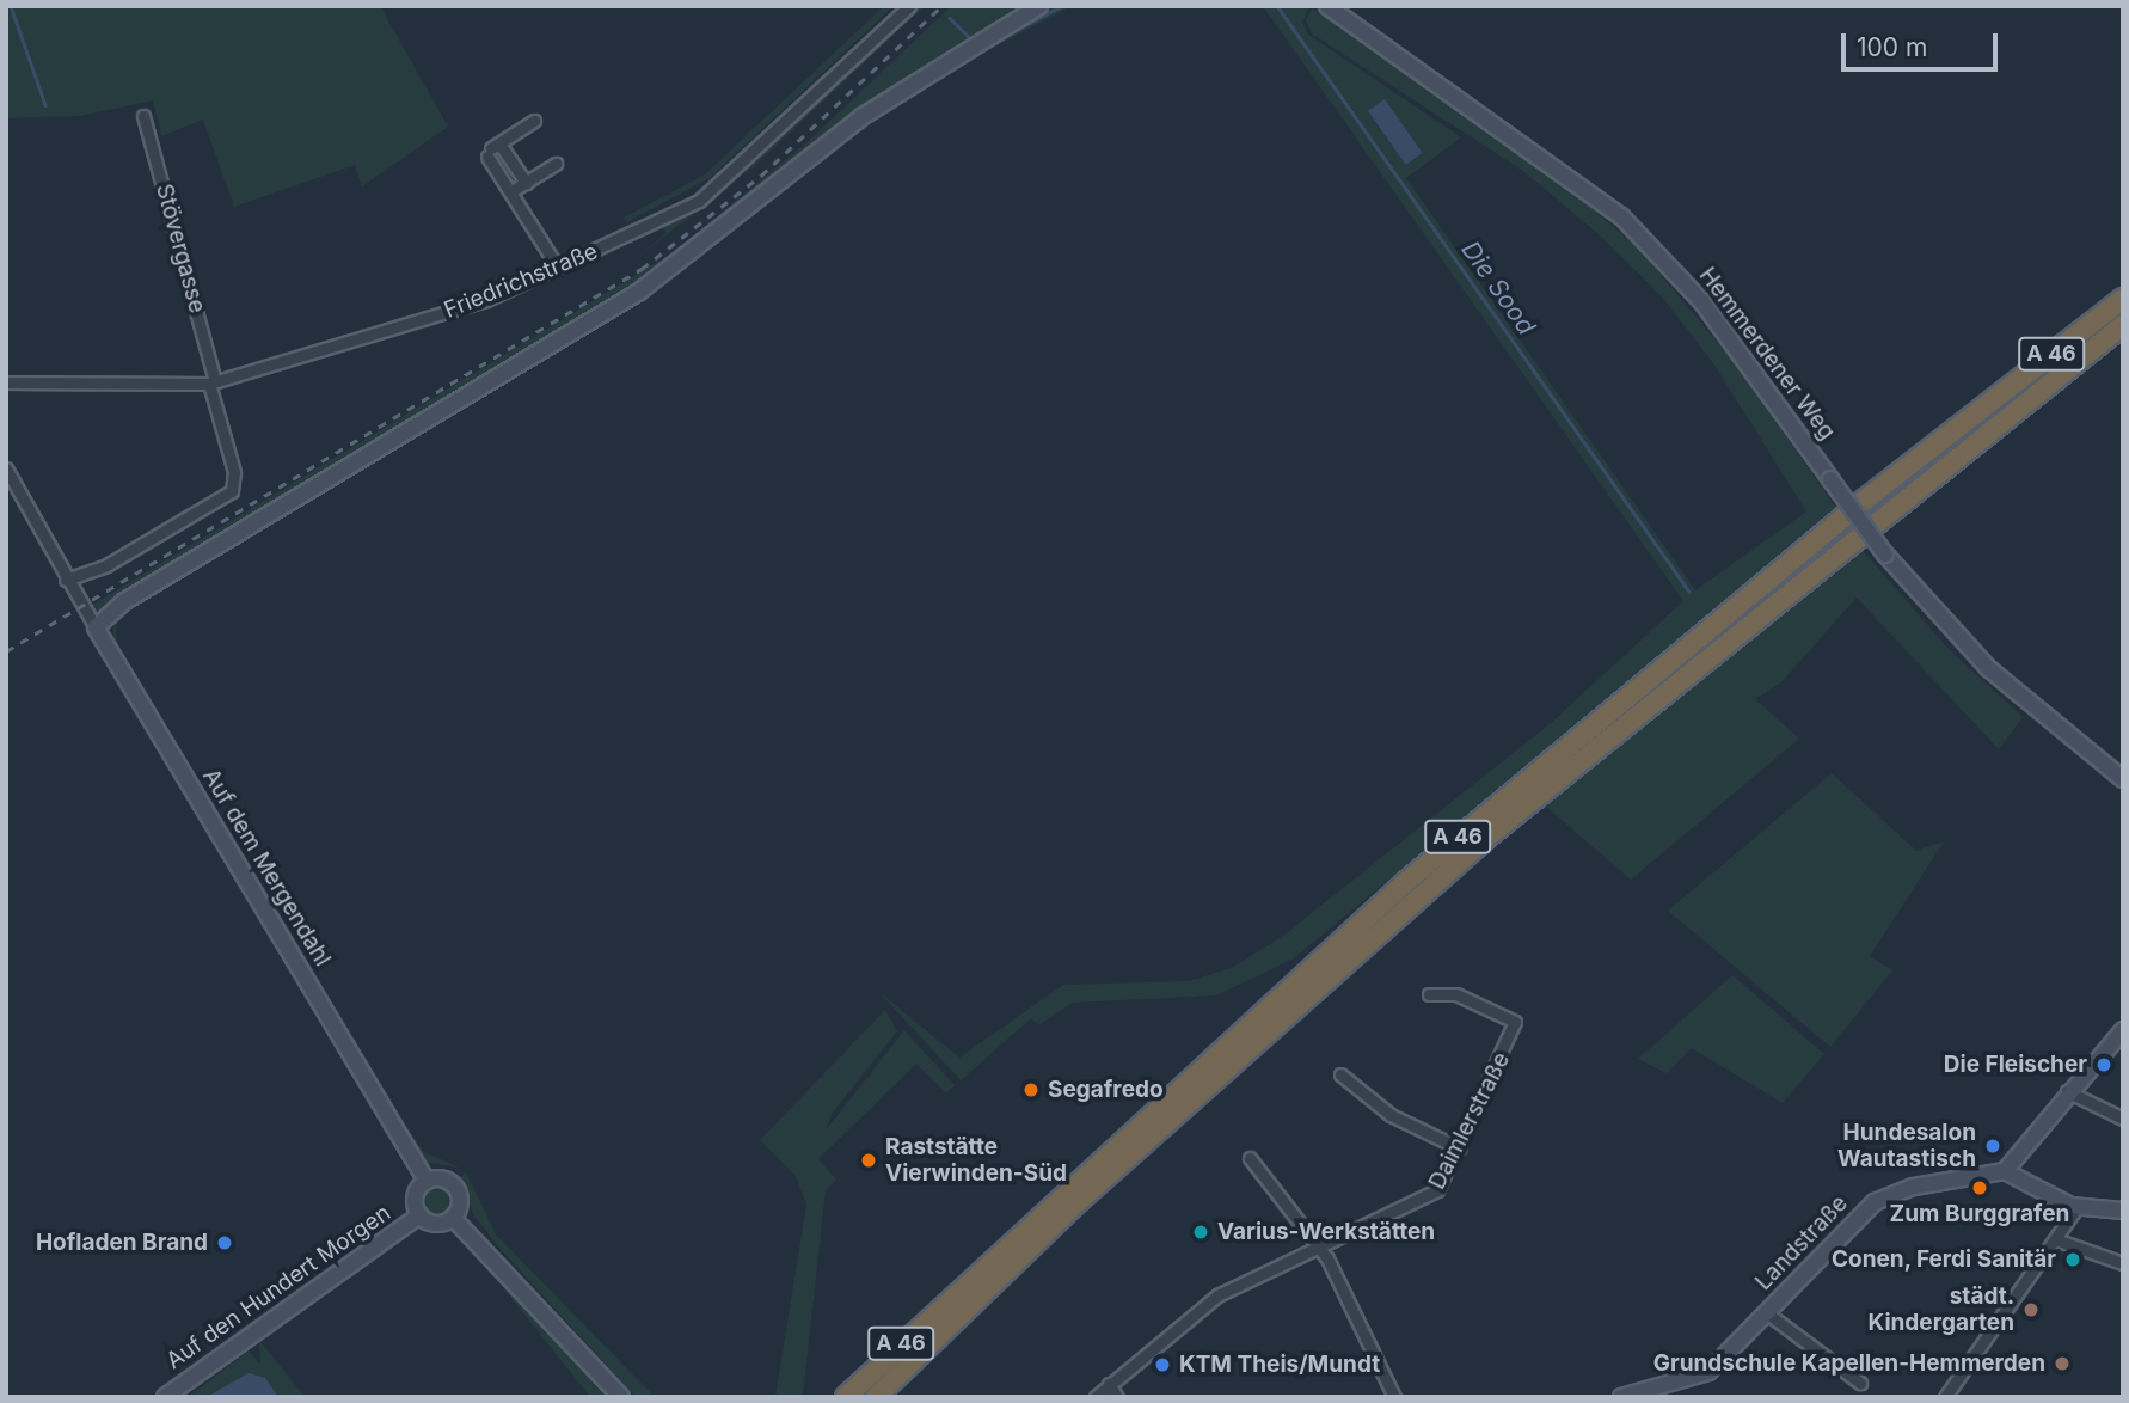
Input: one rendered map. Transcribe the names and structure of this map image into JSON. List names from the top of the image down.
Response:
{
  "streets": {
    "highway": ["A 46"],
    "street": [
      "Stövergasse",
      "Friedrichstraße",
      "Hemmerdener Weg",
      "Auf dem Mergendahl",
      "Daimlerstraße",
      "Landstraße",
      "Auf den Hundert Morgen"
    ]
  },
  "crossings": [
    ["Stövergasse", "Friedrichstraße"],
    ["Auf dem Mergendahl", "Auf den Hundert Morgen"]
  ],
  "water": ["Die Sood"],
  "places": [
    "Die Fleischer",
    "Segafredo",
    "Hundesalon Wautastisch",
    "Raststätte Vierwinden-Süd",
    "Zum Burggrafen",
    "Varius-Werkstätten",
    "Hofladen Brand",
    "Conen, Ferdi Sanitär",
    "städt. Kindergarten",
    "Grundschule Kapellen-Hemmerden",
    "KTM Theis/Mundt"
  ],
  "scale_bar": "100 m"
}
